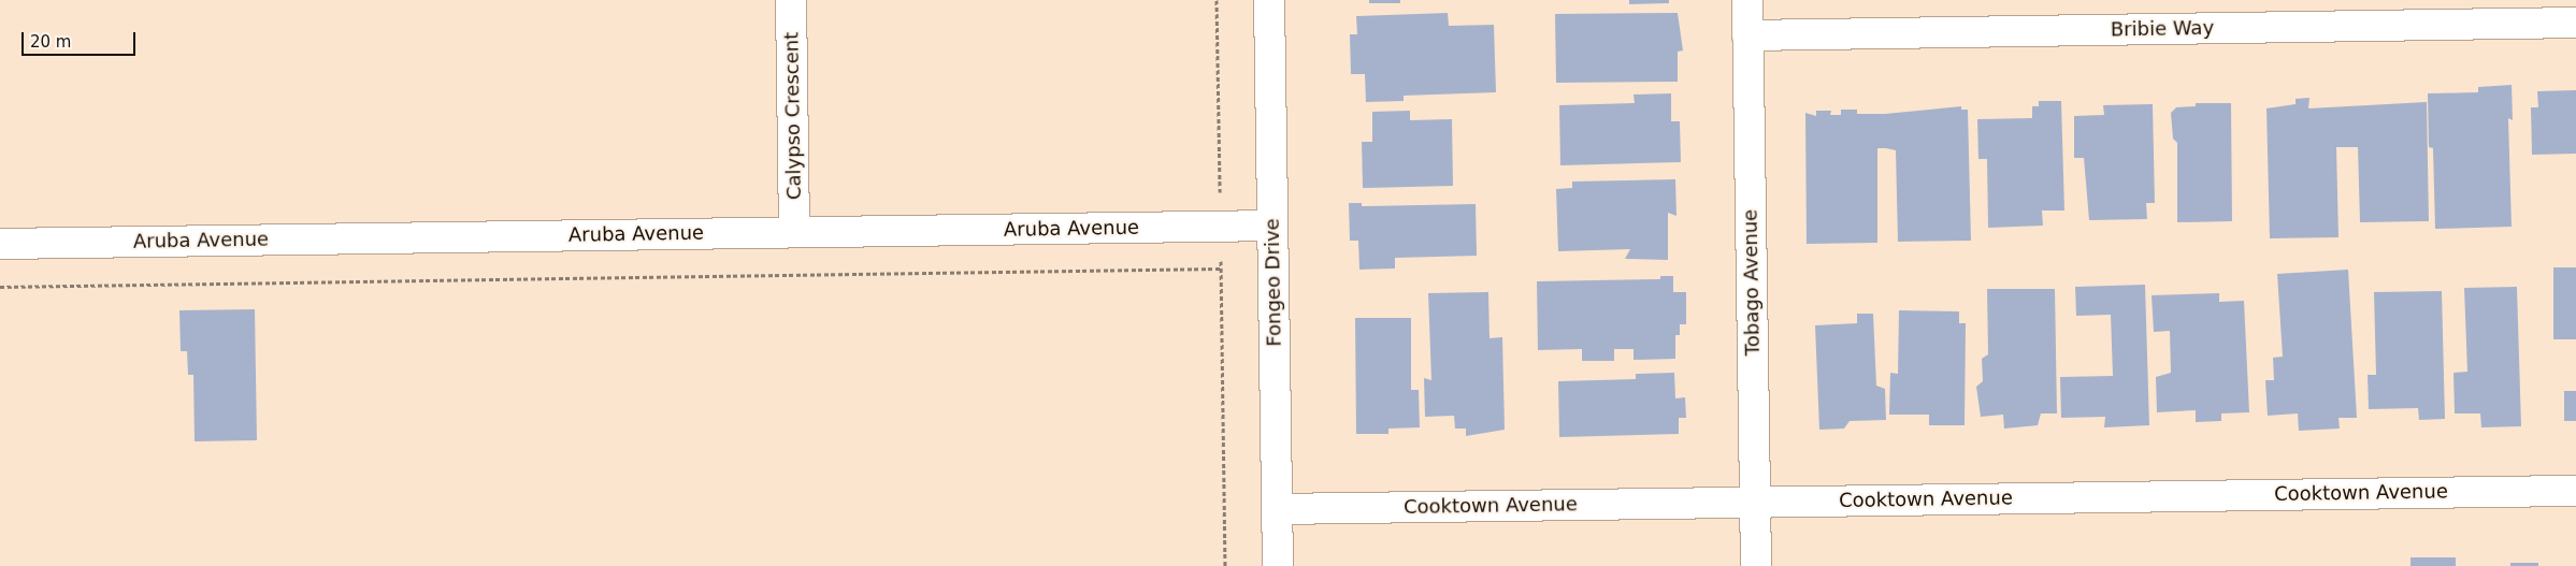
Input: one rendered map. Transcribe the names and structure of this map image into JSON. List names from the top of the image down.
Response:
{
  "streets": {
    "street": [
      "Bribie Way",
      "Calypso Crescent",
      "Aruba Avenue",
      "Fongeo Drive",
      "Tobago Avenue",
      "Cooktown Avenue"
    ]
  },
  "crossings": [
    ["Bribie Way", "Tobago Avenue"],
    ["Calypso Crescent", "Aruba Avenue"],
    ["Aruba Avenue", "Fongeo Drive"],
    ["Fongeo Drive", "Cooktown Avenue"],
    ["Tobago Avenue", "Cooktown Avenue"]
  ],
  "scale_bar": "20 m"
}
